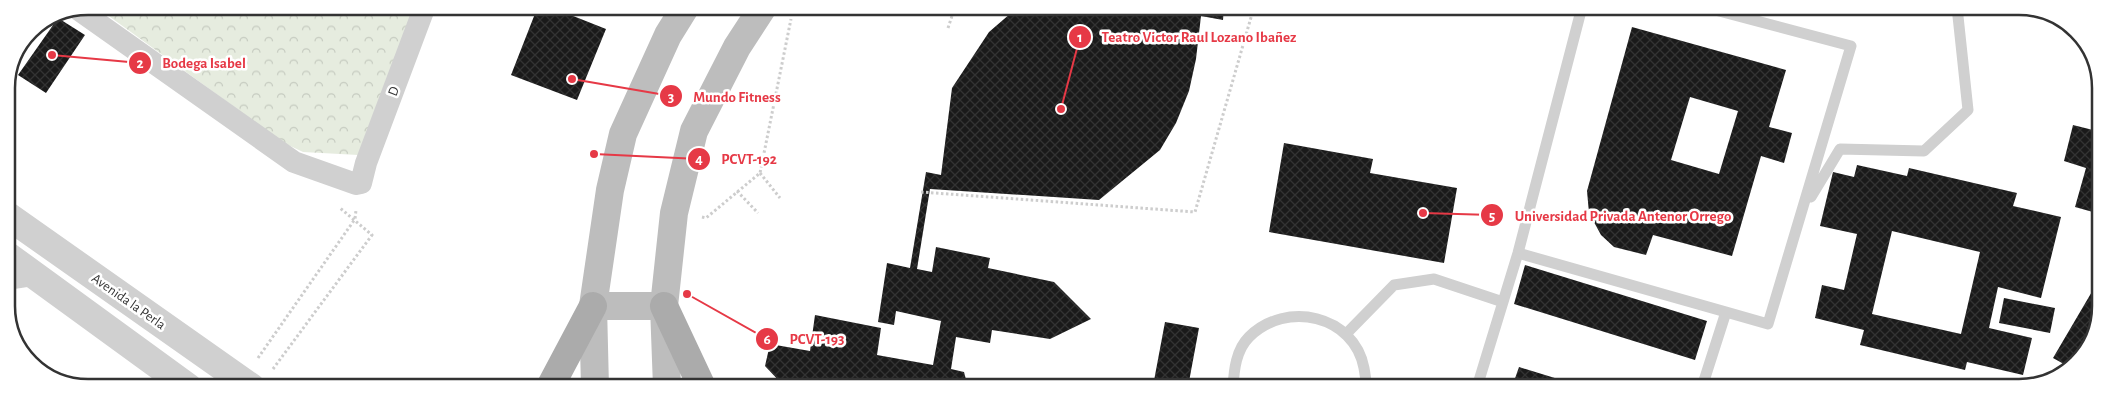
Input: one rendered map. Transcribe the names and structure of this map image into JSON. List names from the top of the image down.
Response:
{
  "streets": {
    "street": ["D", "Avenida la Perla"]
  },
  "places": [
    "Bodega Isabel",
    "Mundo Fitness",
    "Teatro Victor Raul Lozano Ibañez",
    "PCVT-192",
    "Universidad Privada Antenor Orrego",
    "PCVT-193"
  ]
}
